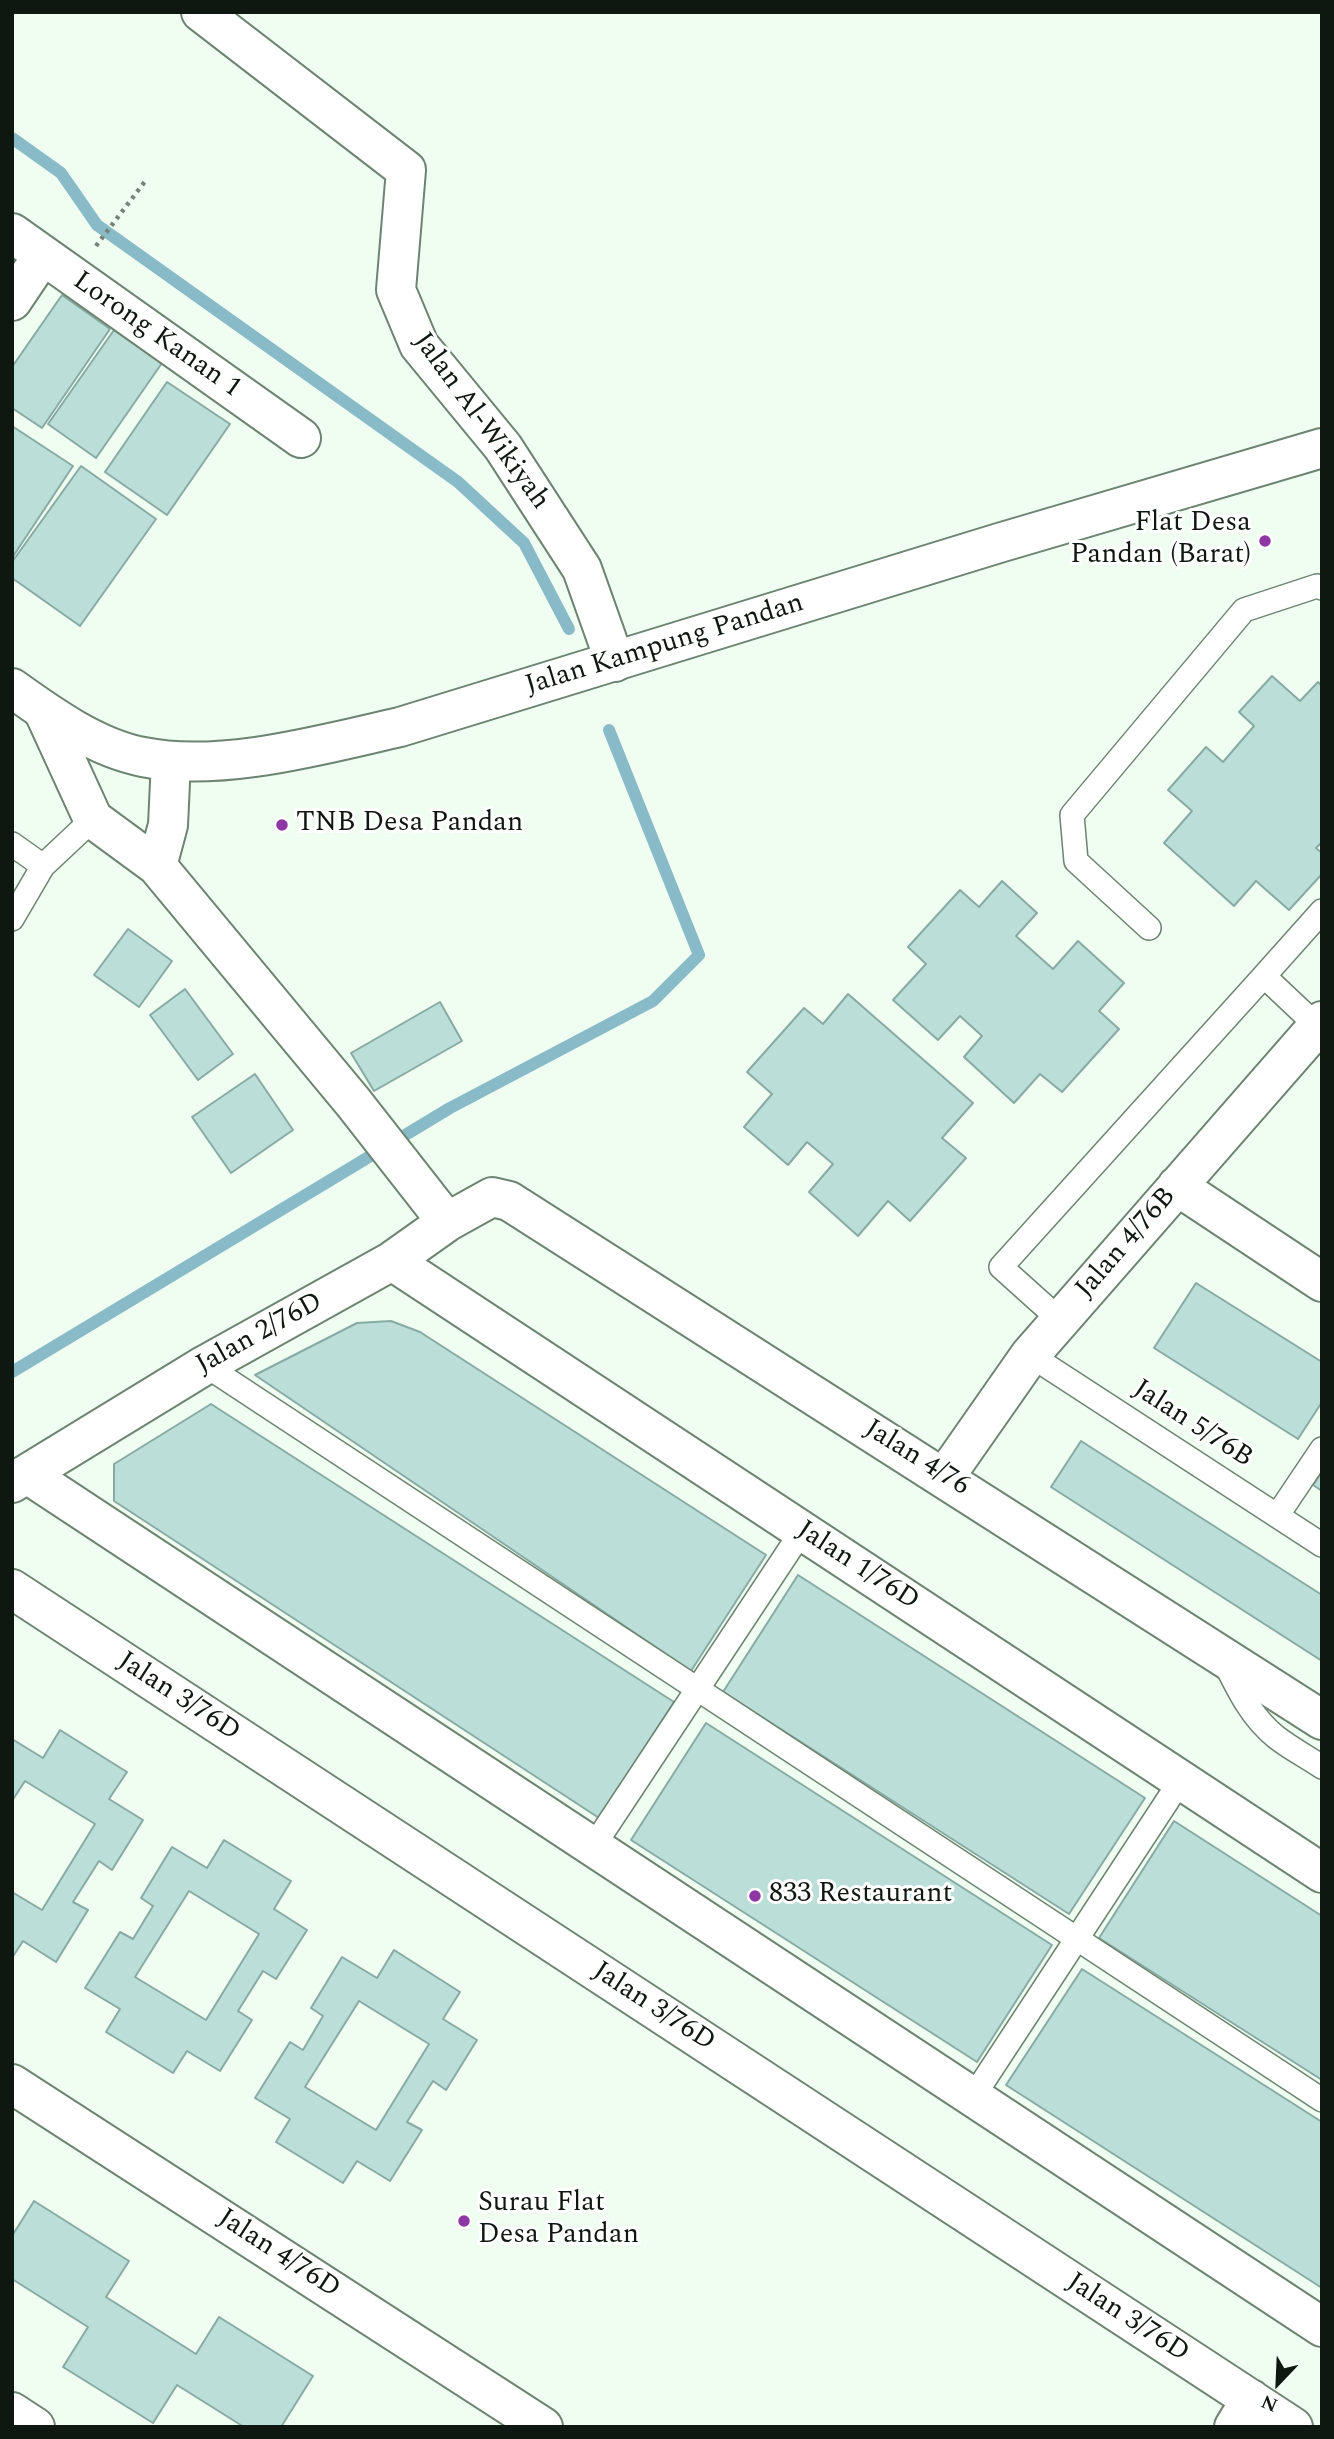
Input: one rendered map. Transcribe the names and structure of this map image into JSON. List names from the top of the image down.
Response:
{
  "streets": {
    "street": [
      "Lorong Kanan 1",
      "Jalan Al-Wikiyah",
      "Jalan Kampung Pandan",
      "Jalan 4/76B",
      "Jalan 2/76D",
      "Jalan 4/76",
      "Jalan 1/76D",
      "Jalan 3/76D",
      "Jalan 4/76D"
    ],
    "lane": ["Jalan 5/76B"]
  },
  "crossings": [
    ["Jalan Al-Wikiyah", "Jalan Kampung Pandan"],
    ["Jalan 4/76B", "Jalan 5/76B"],
    ["Jalan 4/76B", "Jalan 4/76"],
    ["Jalan 2/76D", "Jalan 4/76"],
    ["Jalan 2/76D", "Jalan 1/76D"]
  ],
  "places": [
    "Flat Desa Pandan (Barat)",
    "TNB Desa Pandan",
    "833 Restaurant",
    "Surau Flat Desa Pandan"
  ],
  "north": "bottom left"
}
